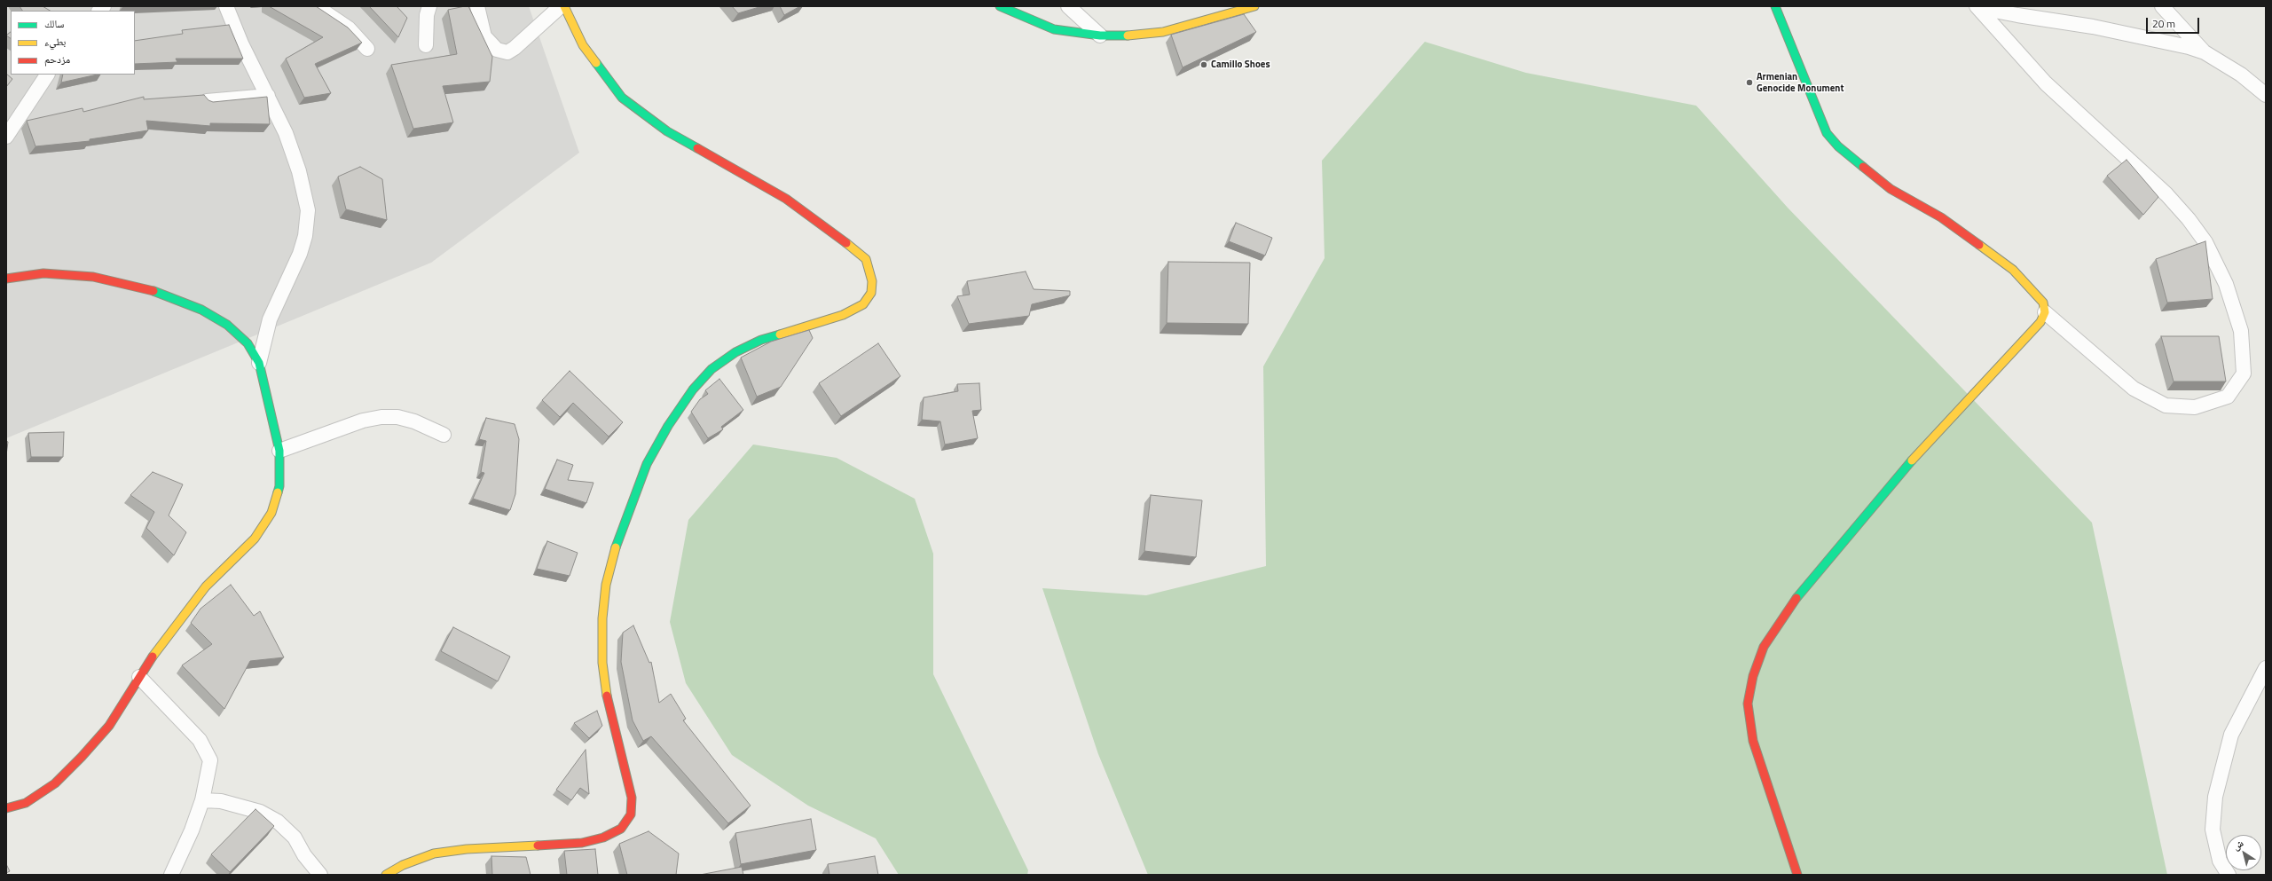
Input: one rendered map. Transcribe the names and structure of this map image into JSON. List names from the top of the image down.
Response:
{
  "places": ["Camillo Shoes", "Armenian Genocide Monument"],
  "legend": ["سالك", "بطيء", "مزدحم"],
  "scale_bar": "20 m",
  "north": "top left"
}
